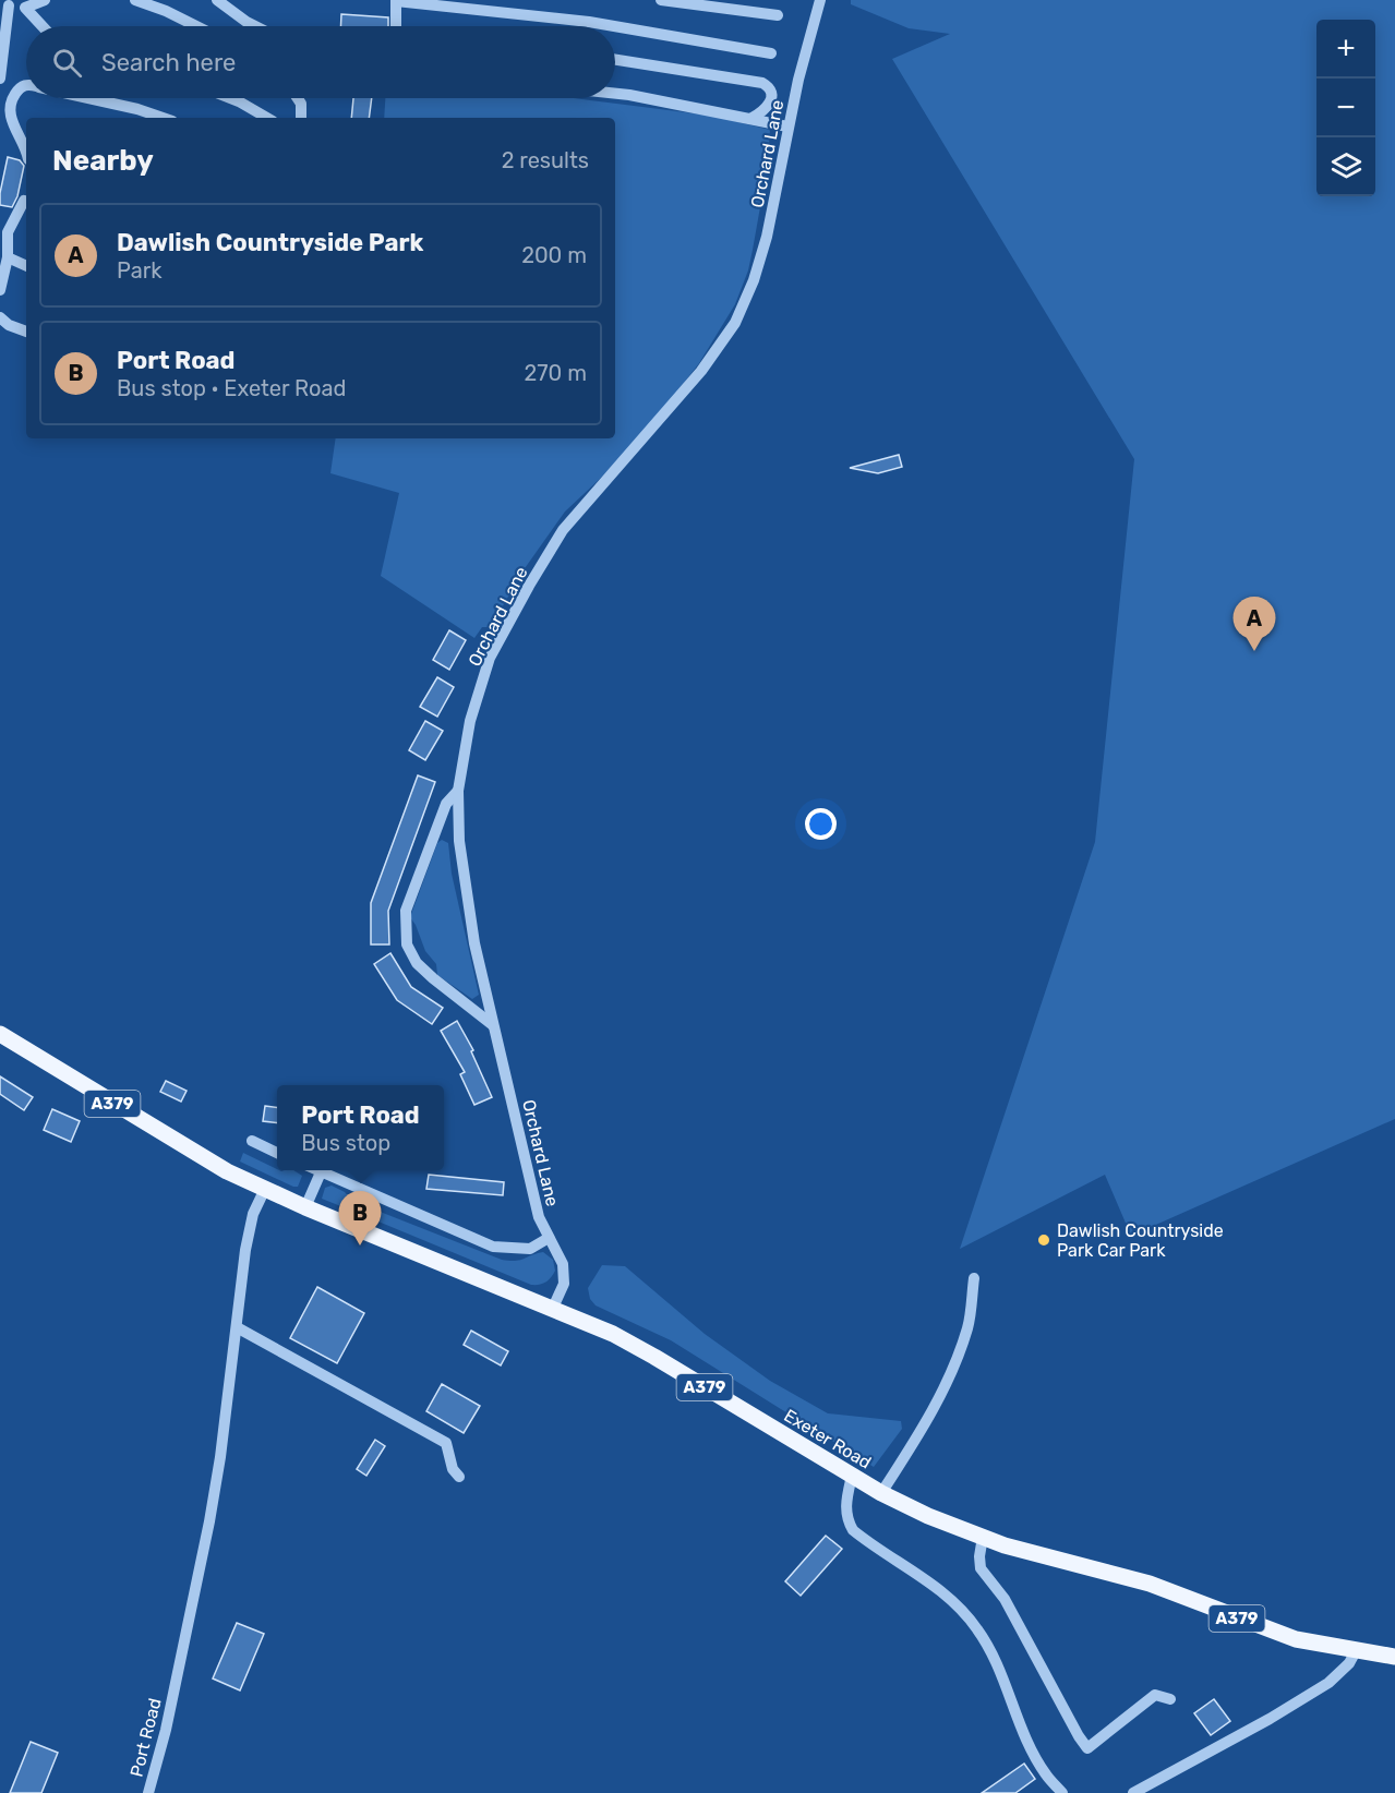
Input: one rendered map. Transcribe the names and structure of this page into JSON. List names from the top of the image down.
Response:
{
  "streets": {
    "main road": ["A379", "Exeter Road"],
    "street": ["Orchard Lane", "Port Road"]
  },
  "crossings": [
    ["Orchard Lane", "Exeter Road"],
    ["A379", "Exeter Road"],
    ["A379", "Port Road"],
    ["Exeter Road", "Port Road"]
  ],
  "places": ["Dawlish Countryside Park Car Park"],
  "page": {
    "map_buttons": ["+", "−"],
    "search": "Search here",
    "heading": ["Nearby", "2 results"],
    "list": [
      {
        "mark": "A",
        "name": "Dawlish Countryside Park",
        "note": "Park",
        "value": "200 m"
      },
      {
        "mark": "B",
        "name": "Port Road",
        "note": "Bus stop · Exeter Road",
        "value": "270 m"
      }
    ],
    "pins": ["A", "B"],
    "popup": ["Port Road", "Bus stop"]
  }
}
